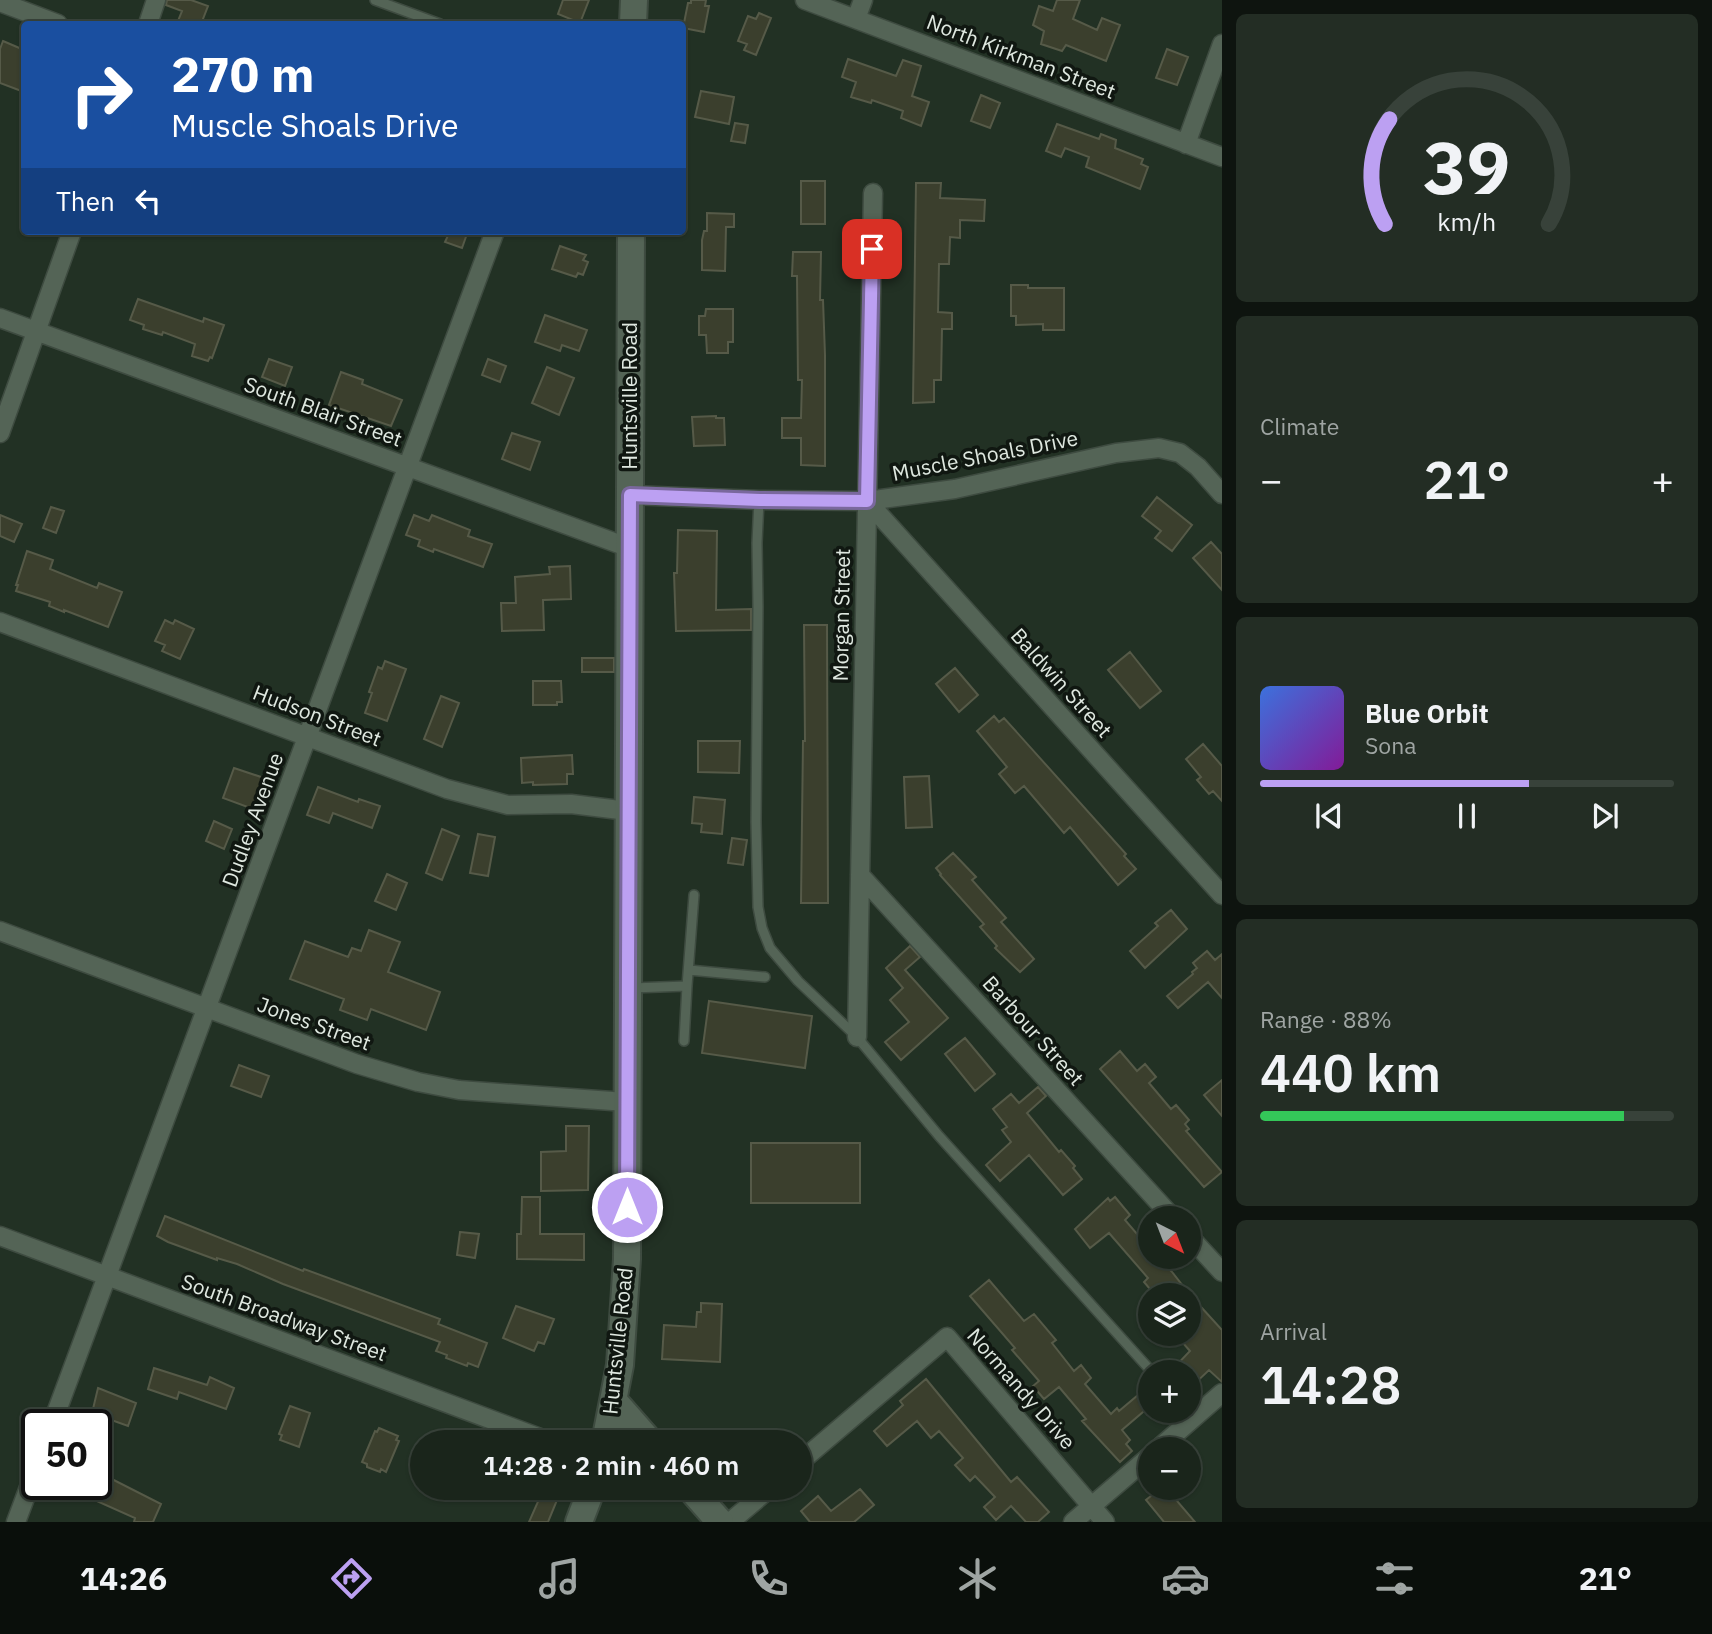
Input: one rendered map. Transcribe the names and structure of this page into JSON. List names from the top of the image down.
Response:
{
  "streets": {
    "main road": ["Huntsville Road"],
    "street": [
      "North Kirkman Street",
      "South Blair Street",
      "Muscle Shoals Drive",
      "Morgan Street",
      "Baldwin Street",
      "Hudson Street",
      "Dudley Avenue",
      "Jones Street",
      "Barbour Street",
      "South Broadway Street",
      "Normandy Drive"
    ]
  },
  "crossings": [
    ["Huntsville Road", "South Blair Street"],
    ["Huntsville Road", "Muscle Shoals Drive"],
    ["Huntsville Road", "Hudson Street"],
    ["Huntsville Road", "Jones Street"],
    ["South Blair Street", "Dudley Avenue"],
    ["Muscle Shoals Drive", "Morgan Street"],
    ["Muscle Shoals Drive", "Baldwin Street"],
    ["Morgan Street", "Baldwin Street"],
    ["Morgan Street", "Barbour Street"],
    ["Hudson Street", "Dudley Avenue"],
    ["Dudley Avenue", "Jones Street"],
    ["Dudley Avenue", "South Broadway Street"]
  ],
  "north": "bottom right",
  "page": {
    "turn": ["270 m", "Muscle Shoals Drive"],
    "then": "Then",
    "tile": [
      "Climate",
      ["Range · 88%", "440 km"],
      ["Arrival", "14:28"]
    ],
    "heat": ["−", "21°", "+"],
    "song": ["Blue Orbit", "Sona"],
    "map_buttons": ["+", "−"],
    "limit": "50",
    "trip": "14:28 · 2 min · 460 m",
    "tabs": ["14:26", "21°"],
    "gauge": ["39", "km/h"]
  }
}
